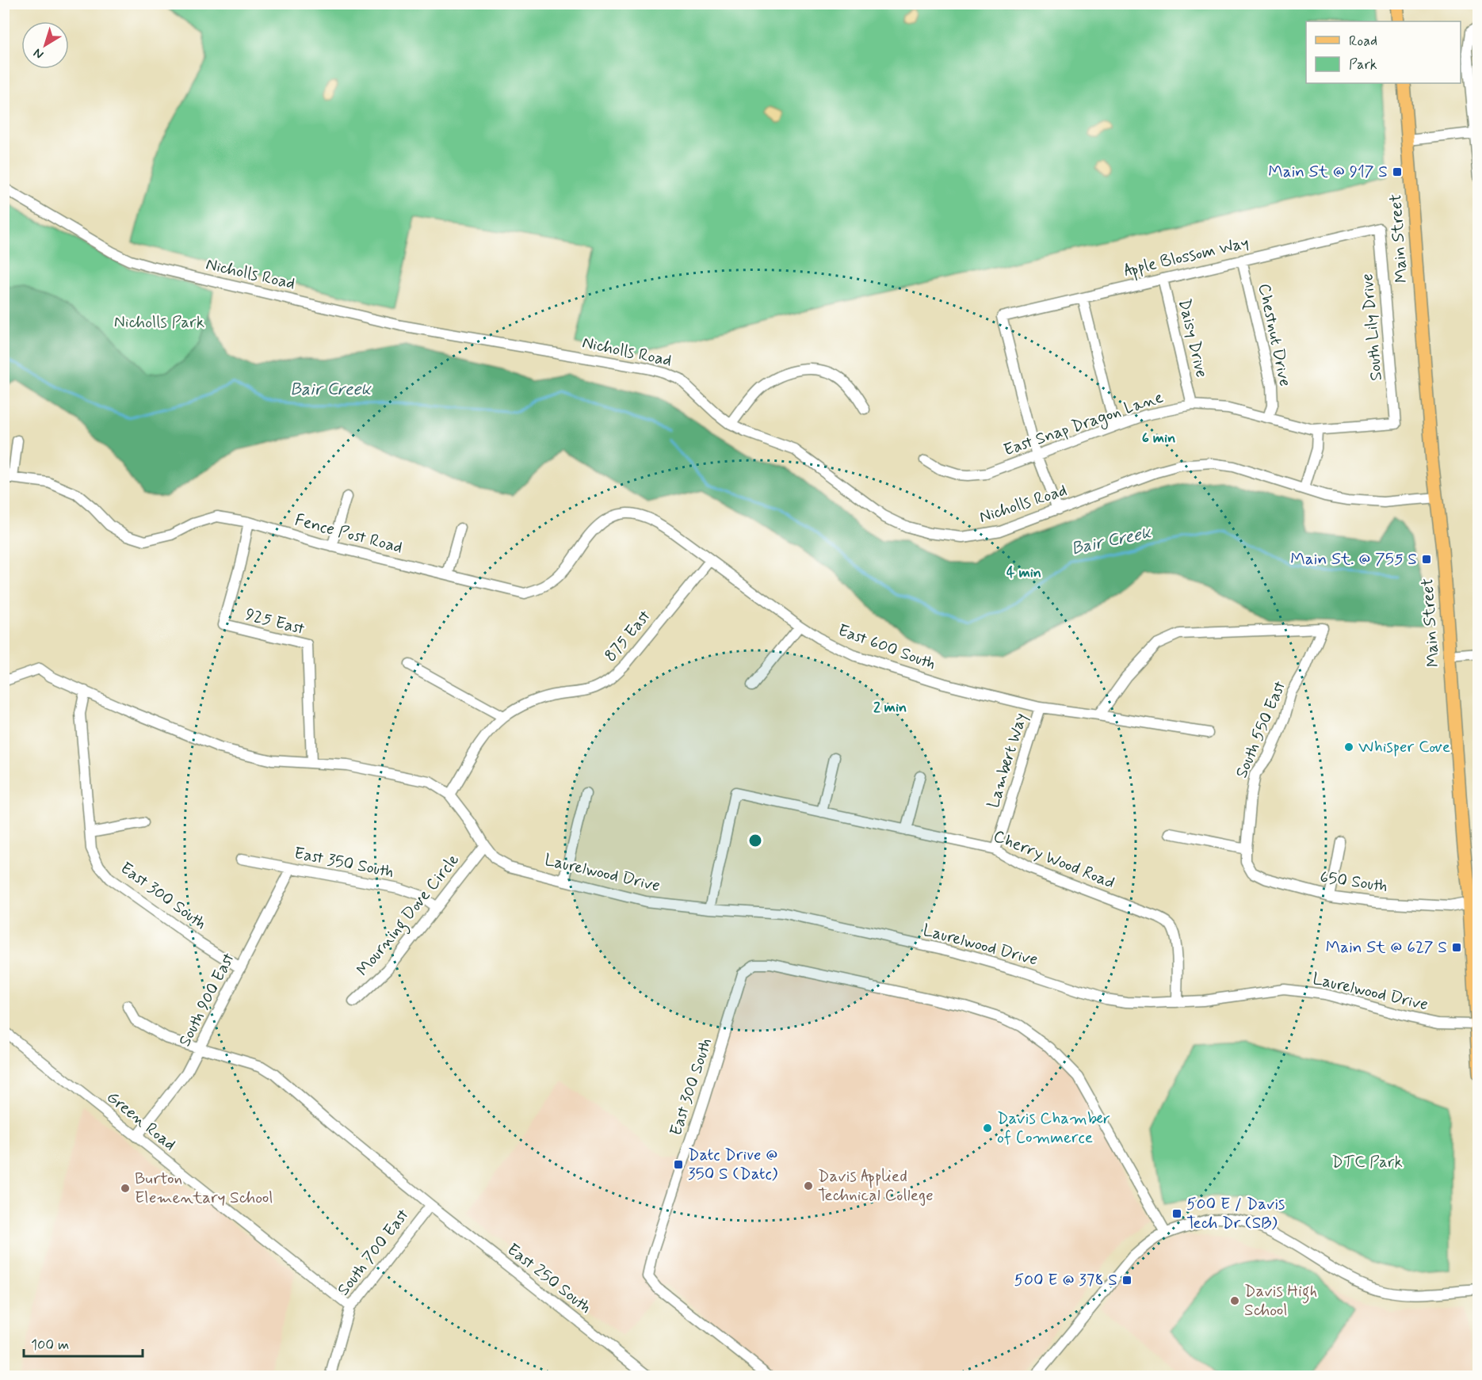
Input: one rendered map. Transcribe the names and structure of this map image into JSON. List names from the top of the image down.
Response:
{
  "streets": {
    "main road": ["Main Street"],
    "street": [
      "Apple Blossom Way",
      "Nicholls Road",
      "South Lily Drive",
      "Chestnut Drive",
      "Daisy Drive",
      "East Snap Dragon Lane",
      "Fence Post Road",
      "925 East",
      "875 East",
      "East 600 South",
      "South 550 East",
      "Lambert Way",
      "Cherry Wood Road",
      "East 350 South",
      "Laurelwood Drive",
      "650 South",
      "East 300 South",
      "Mourning Dove Circle",
      "South 900 East",
      "Green Road",
      "South 700 East",
      "East 250 South"
    ]
  },
  "crossings": [
    ["Main Street", "Nicholls Road"],
    ["Main Street", "Laurelwood Drive"],
    ["Main Street", "650 South"],
    ["Apple Blossom Way", "South Lily Drive"],
    ["Apple Blossom Way", "Chestnut Drive"],
    ["Apple Blossom Way", "Daisy Drive"],
    ["Apple Blossom Way", "East Snap Dragon Lane"],
    ["South Lily Drive", "East Snap Dragon Lane"],
    ["Chestnut Drive", "East Snap Dragon Lane"],
    ["Daisy Drive", "East Snap Dragon Lane"],
    ["Fence Post Road", "925 East"],
    ["Fence Post Road", "East 600 South"],
    ["925 East", "Laurelwood Drive"],
    ["875 East", "East 600 South"],
    ["875 East", "Laurelwood Drive"],
    ["East 600 South", "South 550 East"],
    ["East 600 South", "Lambert Way"],
    ["South 550 East", "650 South"],
    ["Lambert Way", "Cherry Wood Road"],
    ["Cherry Wood Road", "Laurelwood Drive"],
    ["East 350 South", "Mourning Dove Circle"],
    ["East 350 South", "South 900 East"],
    ["Laurelwood Drive", "East 300 South"],
    ["Laurelwood Drive", "Mourning Dove Circle"],
    ["East 300 South", "South 900 East"],
    ["South 900 East", "Green Road"],
    ["South 900 East", "East 250 South"],
    ["Green Road", "South 700 East"],
    ["South 700 East", "East 250 South"]
  ],
  "water": ["Bair Creek"],
  "parks": ["Nicholls Park", "DTC Park"],
  "places": {
    "transit": [
      "Main St @ 917 S",
      "Main St. @ 755 S",
      "Main St @ 627 S",
      "Datc Drive @ 350 S (Datc)",
      "500 E / Davis Tech Dr (SB)",
      "500 E @ 378 S"
    ],
    "other": [
      "Whisper Cove",
      "Davis Chamber of Commerce",
      "Davis Applied Technical College",
      "Burton Elementary School",
      "Davis High School"
    ]
  },
  "legend": ["Road", "Park"],
  "scale_bar": "100 m",
  "north": "bottom left",
  "rings": ["6 min", "4 min", "2 min"]
}
